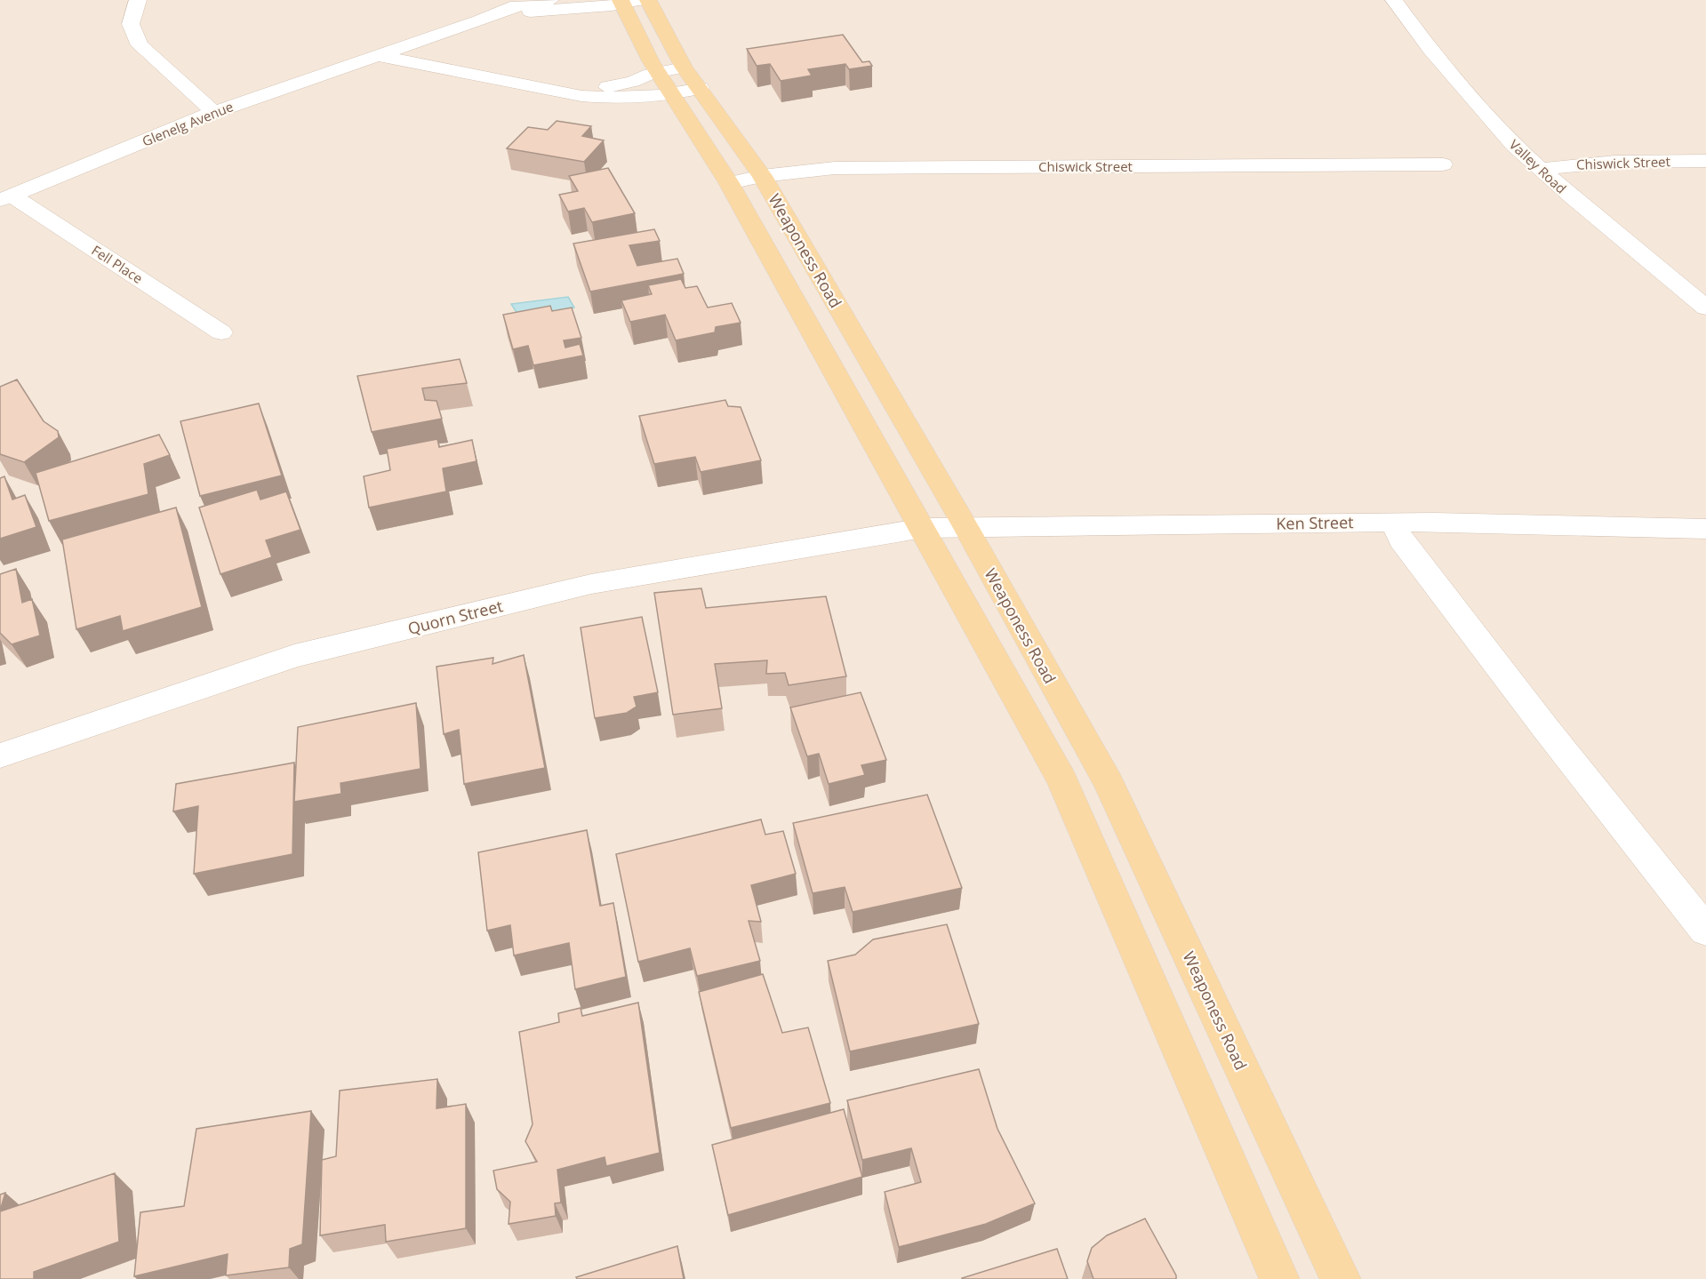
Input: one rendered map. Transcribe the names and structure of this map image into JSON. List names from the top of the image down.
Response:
{
  "streets": {
    "main road": ["Weaponess Road"],
    "street": [
      "Glenelg Avenue",
      "Chiswick Street",
      "Valley Road",
      "Fell Place",
      "Ken Street",
      "Quorn Street"
    ]
  },
  "crossings": [
    ["Glenelg Avenue", "Weaponess Road"],
    ["Glenelg Avenue", "Fell Place"],
    ["Chiswick Street", "Valley Road"],
    ["Chiswick Street", "Weaponess Road"],
    ["Weaponess Road", "Ken Street"],
    ["Weaponess Road", "Quorn Street"],
    ["Ken Street", "Quorn Street"]
  ]
}
